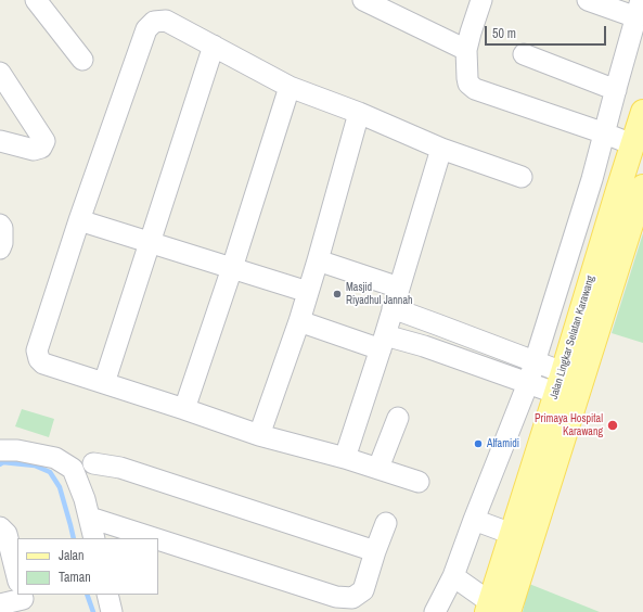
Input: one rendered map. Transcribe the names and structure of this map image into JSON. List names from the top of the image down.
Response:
{
  "streets": {
    "main road": ["Jalan Lingkar Selatan Karawang"]
  },
  "places": ["Masjid Riyadhul Jannah", "Primaya Hospital Karawang", "Alfamidi"],
  "legend": ["Jalan", "Taman"],
  "scale_bar": "50 m"
}
